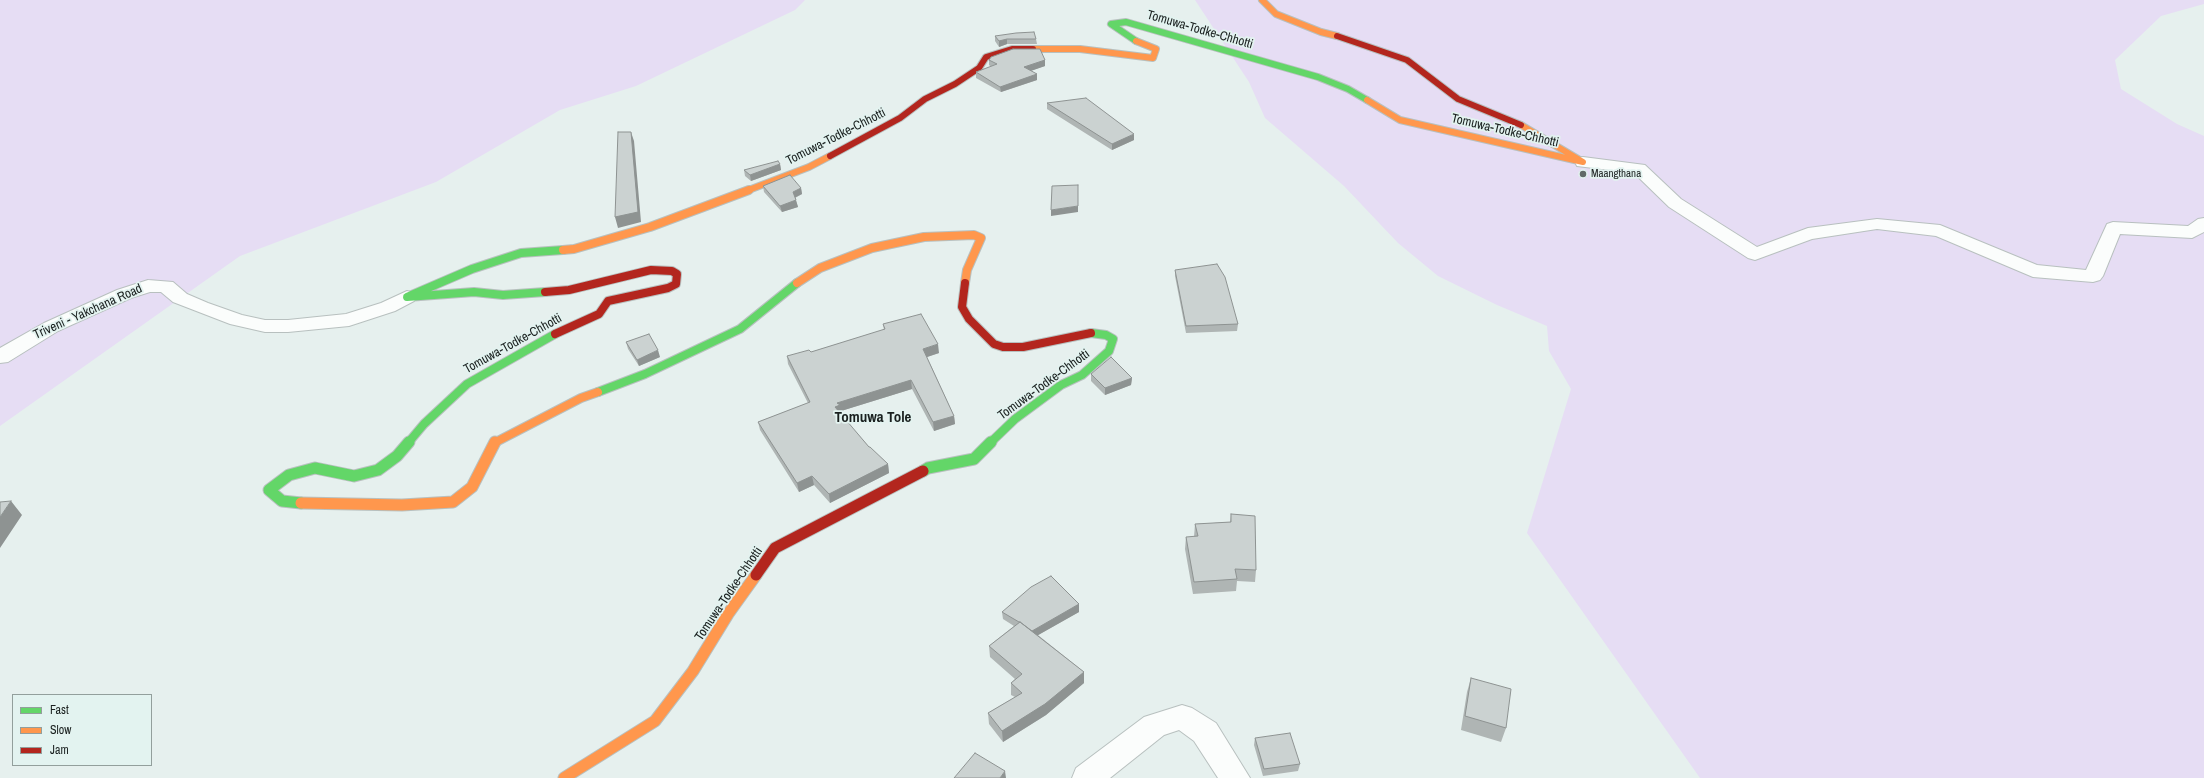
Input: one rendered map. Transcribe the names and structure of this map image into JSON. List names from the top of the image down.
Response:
{
  "streets": {
    "street": ["Tomuwa-Todke-Chhotti", "Triveni - Yakchana Road"]
  },
  "crossings": [
    ["Tomuwa-Todke-Chhotti", "Triveni - Yakchana Road"]
  ],
  "districts": ["Tomuwa Tole"],
  "places": ["Maangthana"],
  "legend": ["Fast", "Slow", "Jam"]
}
